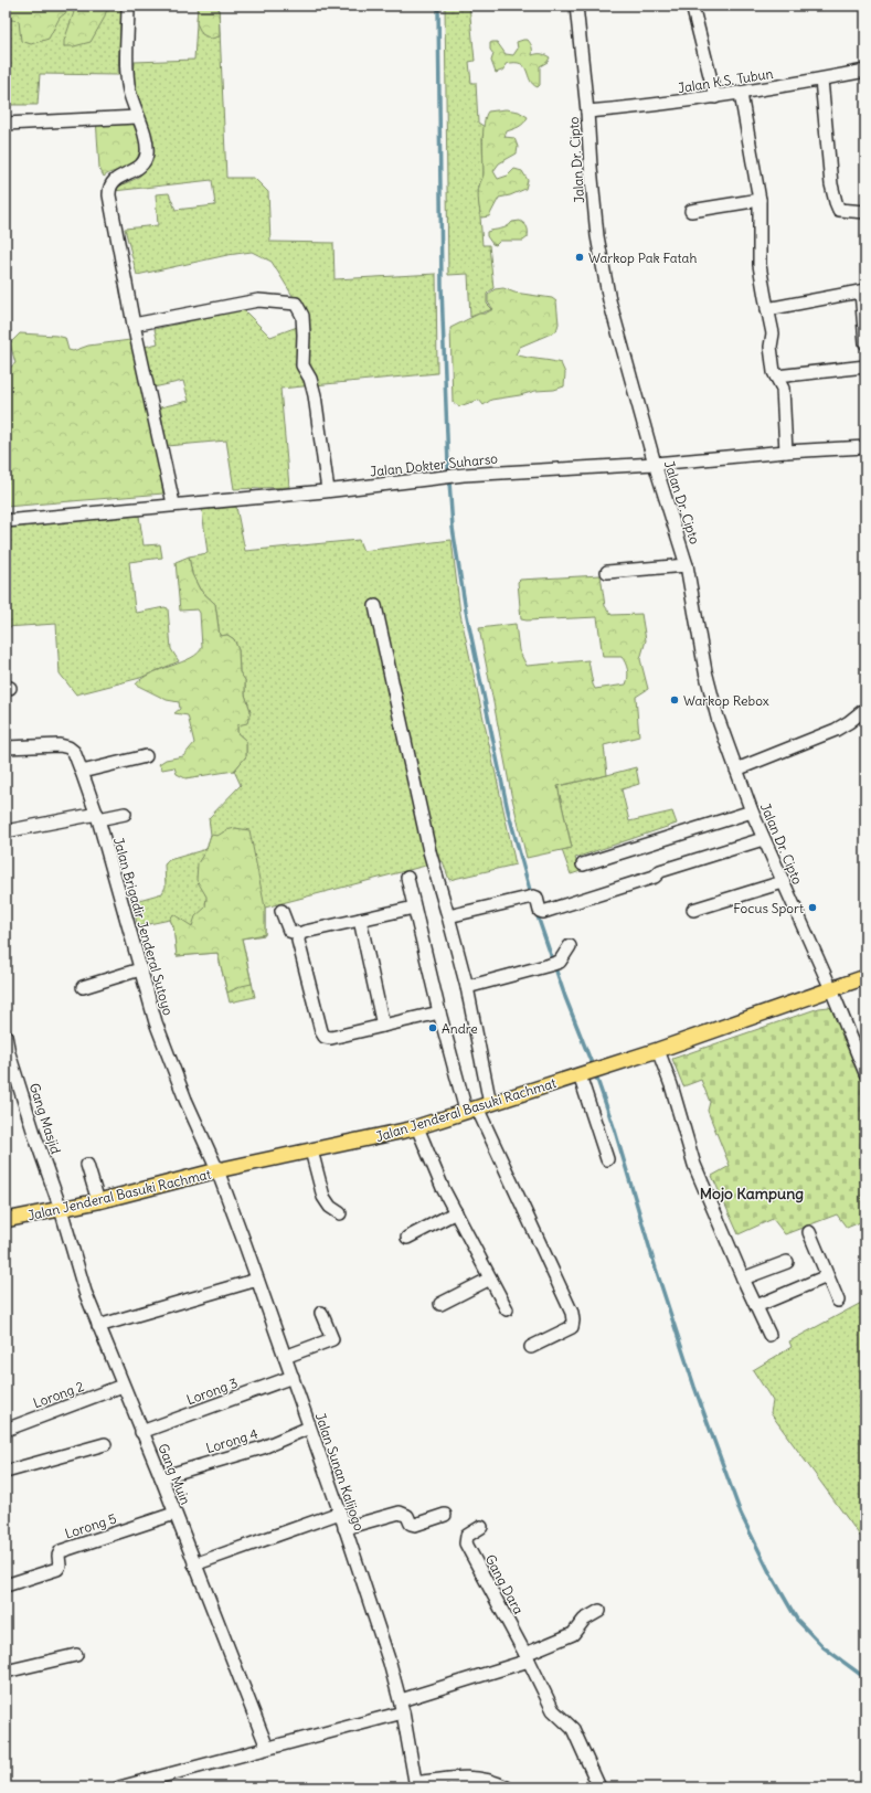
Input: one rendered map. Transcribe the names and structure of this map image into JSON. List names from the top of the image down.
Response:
{
  "streets": {
    "main road": ["Jalan Jenderal Basuki Rachmat"],
    "street": [
      "Jalan K.S. Tubun",
      "Jalan Dr. Cipto",
      "Jalan Dokter Suharso",
      "Jalan Brigadir Jenderal Sutoyo",
      "Gang Masjid",
      "Lorong 3",
      "Lorong 2",
      "Lorong 4",
      "Jalan Sunan Kalijogo",
      "Gang Muin",
      "Lorong 5",
      "Gang Dara"
    ]
  },
  "crossings": [
    ["Jalan K.S. Tubun", "Jalan Dr. Cipto"],
    ["Jalan Dr. Cipto", "Jalan Dokter Suharso"],
    ["Jalan Dr. Cipto", "Jalan Jenderal Basuki Rachmat"],
    ["Jalan Brigadir Jenderal Sutoyo", "Jalan Jenderal Basuki Rachmat"],
    ["Jalan Brigadir Jenderal Sutoyo", "Jalan Sunan Kalijogo"],
    ["Jalan Jenderal Basuki Rachmat", "Gang Masjid"],
    ["Jalan Jenderal Basuki Rachmat", "Jalan Sunan Kalijogo"],
    ["Jalan Jenderal Basuki Rachmat", "Gang Muin"],
    ["Gang Masjid", "Gang Muin"],
    ["Lorong 3", "Jalan Sunan Kalijogo"],
    ["Lorong 3", "Gang Muin"],
    ["Lorong 2", "Gang Muin"],
    ["Lorong 4", "Jalan Sunan Kalijogo"],
    ["Lorong 4", "Gang Muin"],
    ["Gang Muin", "Lorong 5"]
  ],
  "districts": ["Mojo Kampung"],
  "places": [
    "Warkop Pak Fatah",
    "Warkop Rebox",
    "Focus Sport",
    "Andre"
  ]
}
